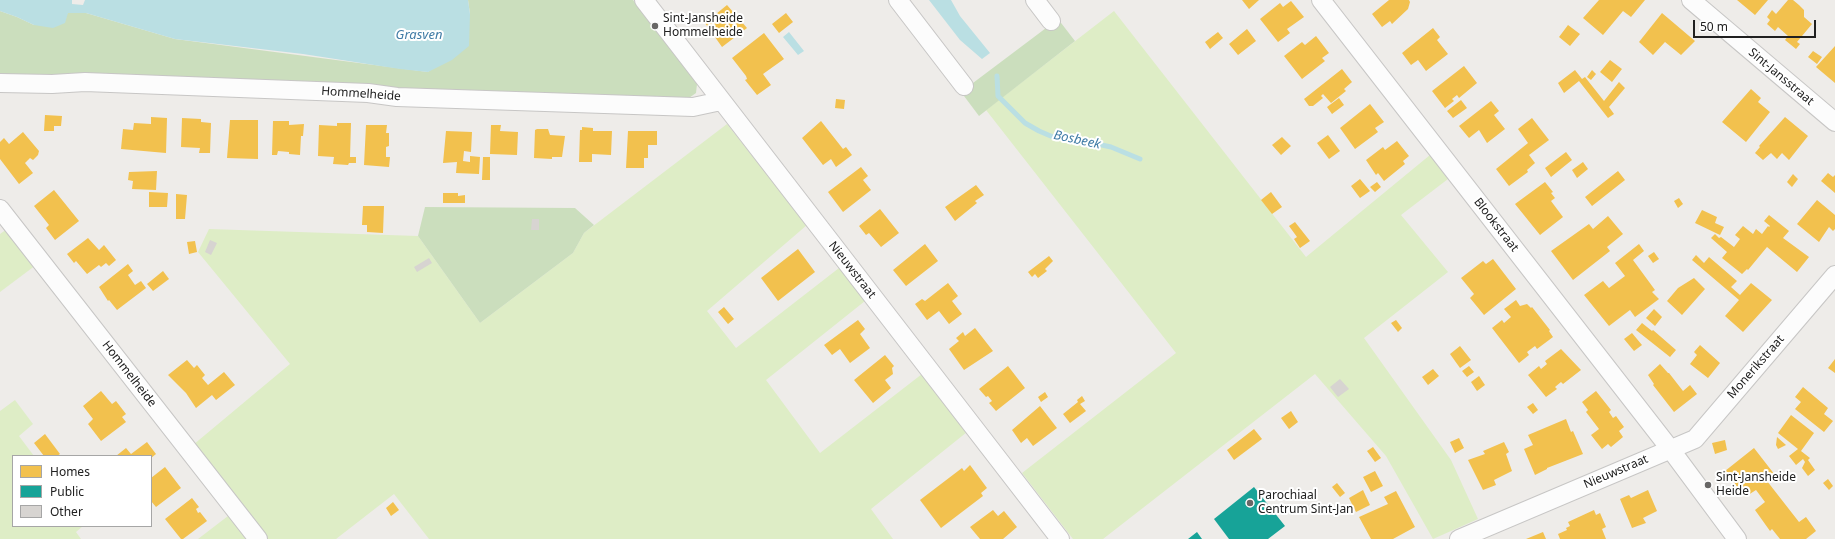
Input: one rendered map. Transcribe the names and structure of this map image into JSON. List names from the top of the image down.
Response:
{
  "streets": {
    "street": [
      "Sint-Jansstraat",
      "Hommelheide",
      "Blookstraat",
      "Nieuwstraat",
      "Monerikstraat"
    ]
  },
  "crossings": [
    ["Hommelheide", "Nieuwstraat"],
    ["Blookstraat", "Nieuwstraat"],
    ["Blookstraat", "Monerikstraat"],
    ["Nieuwstraat", "Monerikstraat"]
  ],
  "water": ["Grasven", "Bosbeek"],
  "places": ["Sint-Jansheide Hommelheide", "Sint-Jansheide Heide", "Parochiaal Centrum Sint-Jan"],
  "legend": ["Homes", "Public", "Other"],
  "scale_bar": "50 m"
}
